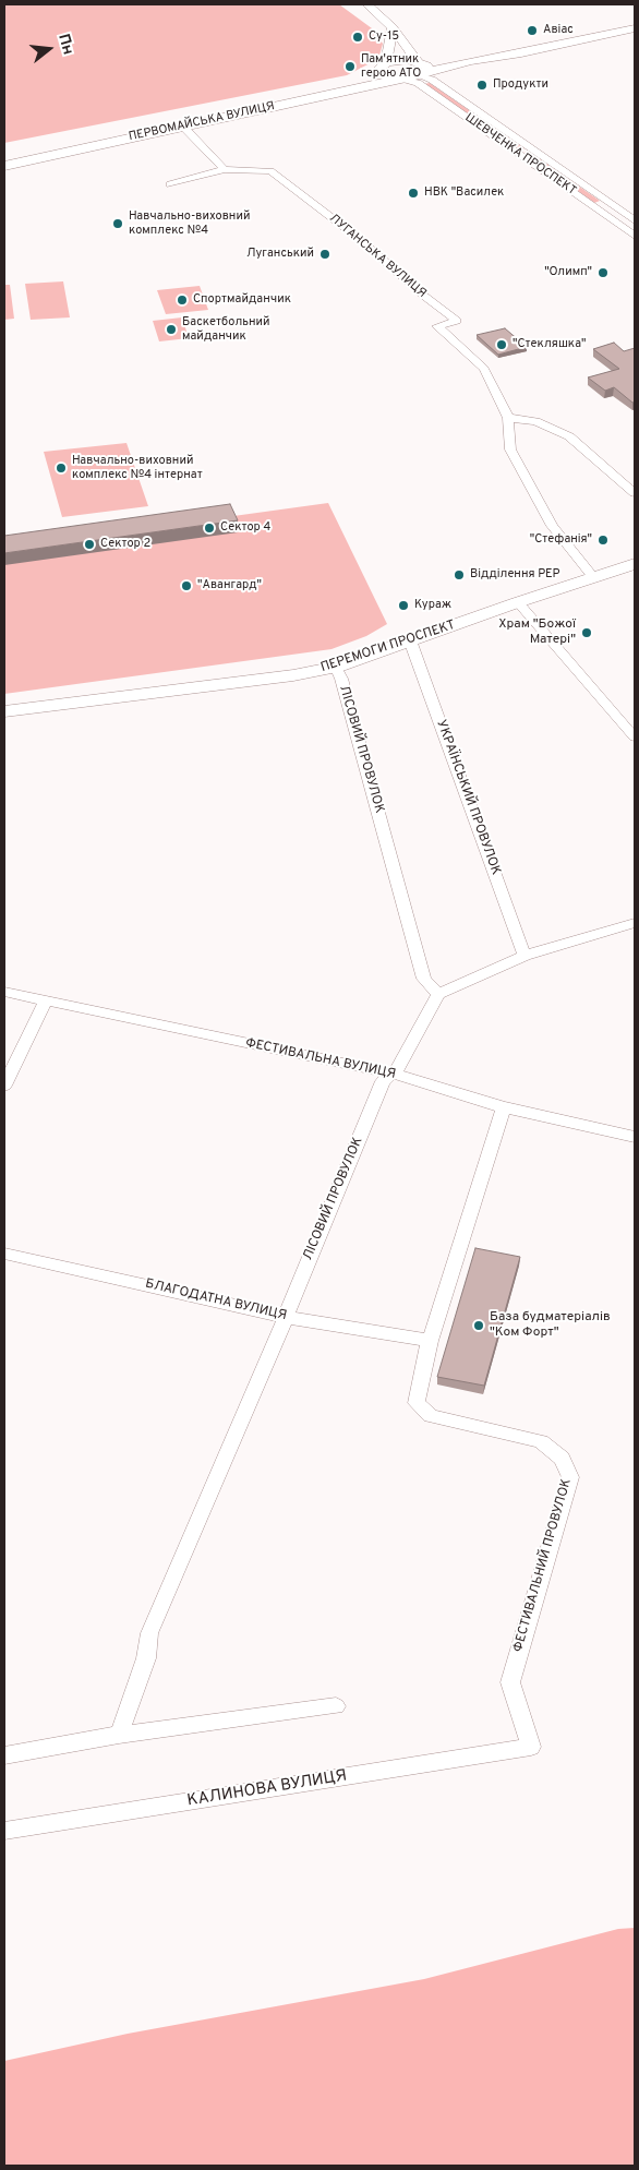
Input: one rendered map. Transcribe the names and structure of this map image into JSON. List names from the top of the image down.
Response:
{
  "streets": {
    "main road": ["ПЕРВОМАЙСЬКА ВУЛИЦЯ", "ПЕРЕМОГИ ПРОСПЕКТ"],
    "street": [
      "ШЕВЧЕНКА ПРОСПЕКТ",
      "ЛУГАНСЬКА ВУЛИЦЯ",
      "ЛІСОВИЙ ПРОВУЛОК",
      "УКРАЇНСЬКИЙ ПРОВУЛОК",
      "ФЕСТИВАЛЬНА ВУЛИЦЯ",
      "БЛАГОДАТНА ВУЛИЦЯ",
      "ФЕСТИВАЛЬНИЙ ПРОВУЛОК",
      "КАЛИНОВА ВУЛИЦЯ"
    ]
  },
  "crossings": [
    ["ПЕРВОМАЙСЬКА ВУЛИЦЯ", "ШЕВЧЕНКА ПРОСПЕКТ"],
    ["ЛУГАНСЬКА ВУЛИЦЯ", "ПЕРЕМОГИ ПРОСПЕКТ"],
    ["ПЕРЕМОГИ ПРОСПЕКТ", "ЛІСОВИЙ ПРОВУЛОК"],
    ["ПЕРЕМОГИ ПРОСПЕКТ", "УКРАЇНСЬКИЙ ПРОВУЛОК"],
    ["ЛІСОВИЙ ПРОВУЛОК", "ФЕСТИВАЛЬНА ВУЛИЦЯ"],
    ["ЛІСОВИЙ ПРОВУЛОК", "БЛАГОДАТНА ВУЛИЦЯ"],
    ["ФЕСТИВАЛЬНА ВУЛИЦЯ", "ФЕСТИВАЛЬНИЙ ПРОВУЛОК"],
    ["БЛАГОДАТНА ВУЛИЦЯ", "ФЕСТИВАЛЬНИЙ ПРОВУЛОК"],
    ["ФЕСТИВАЛЬНИЙ ПРОВУЛОК", "КАЛИНОВА ВУЛИЦЯ"]
  ],
  "places": [
    "Авіас",
    "Су-15",
    "Пам'ятник герою АТО",
    "Продукти",
    "НВК \"Василек",
    "Навчально-виховний комплекс №4",
    "Луганський",
    "\"Олимп\"",
    "Спортмайданчик",
    "Баскетбольний майданчик",
    "\"Стекляшка\"",
    "Навчально-виховний комплекс №4 інтернат",
    "Сектор 4",
    "\"Стефанія\"",
    "Сектор 2",
    "Відділення РЕР",
    "\"Авангард\"",
    "Кураж",
    "Храм \"Божої Матері\"",
    "База будматеріалів \"Ком Форт\""
  ],
  "north": "right"
}
